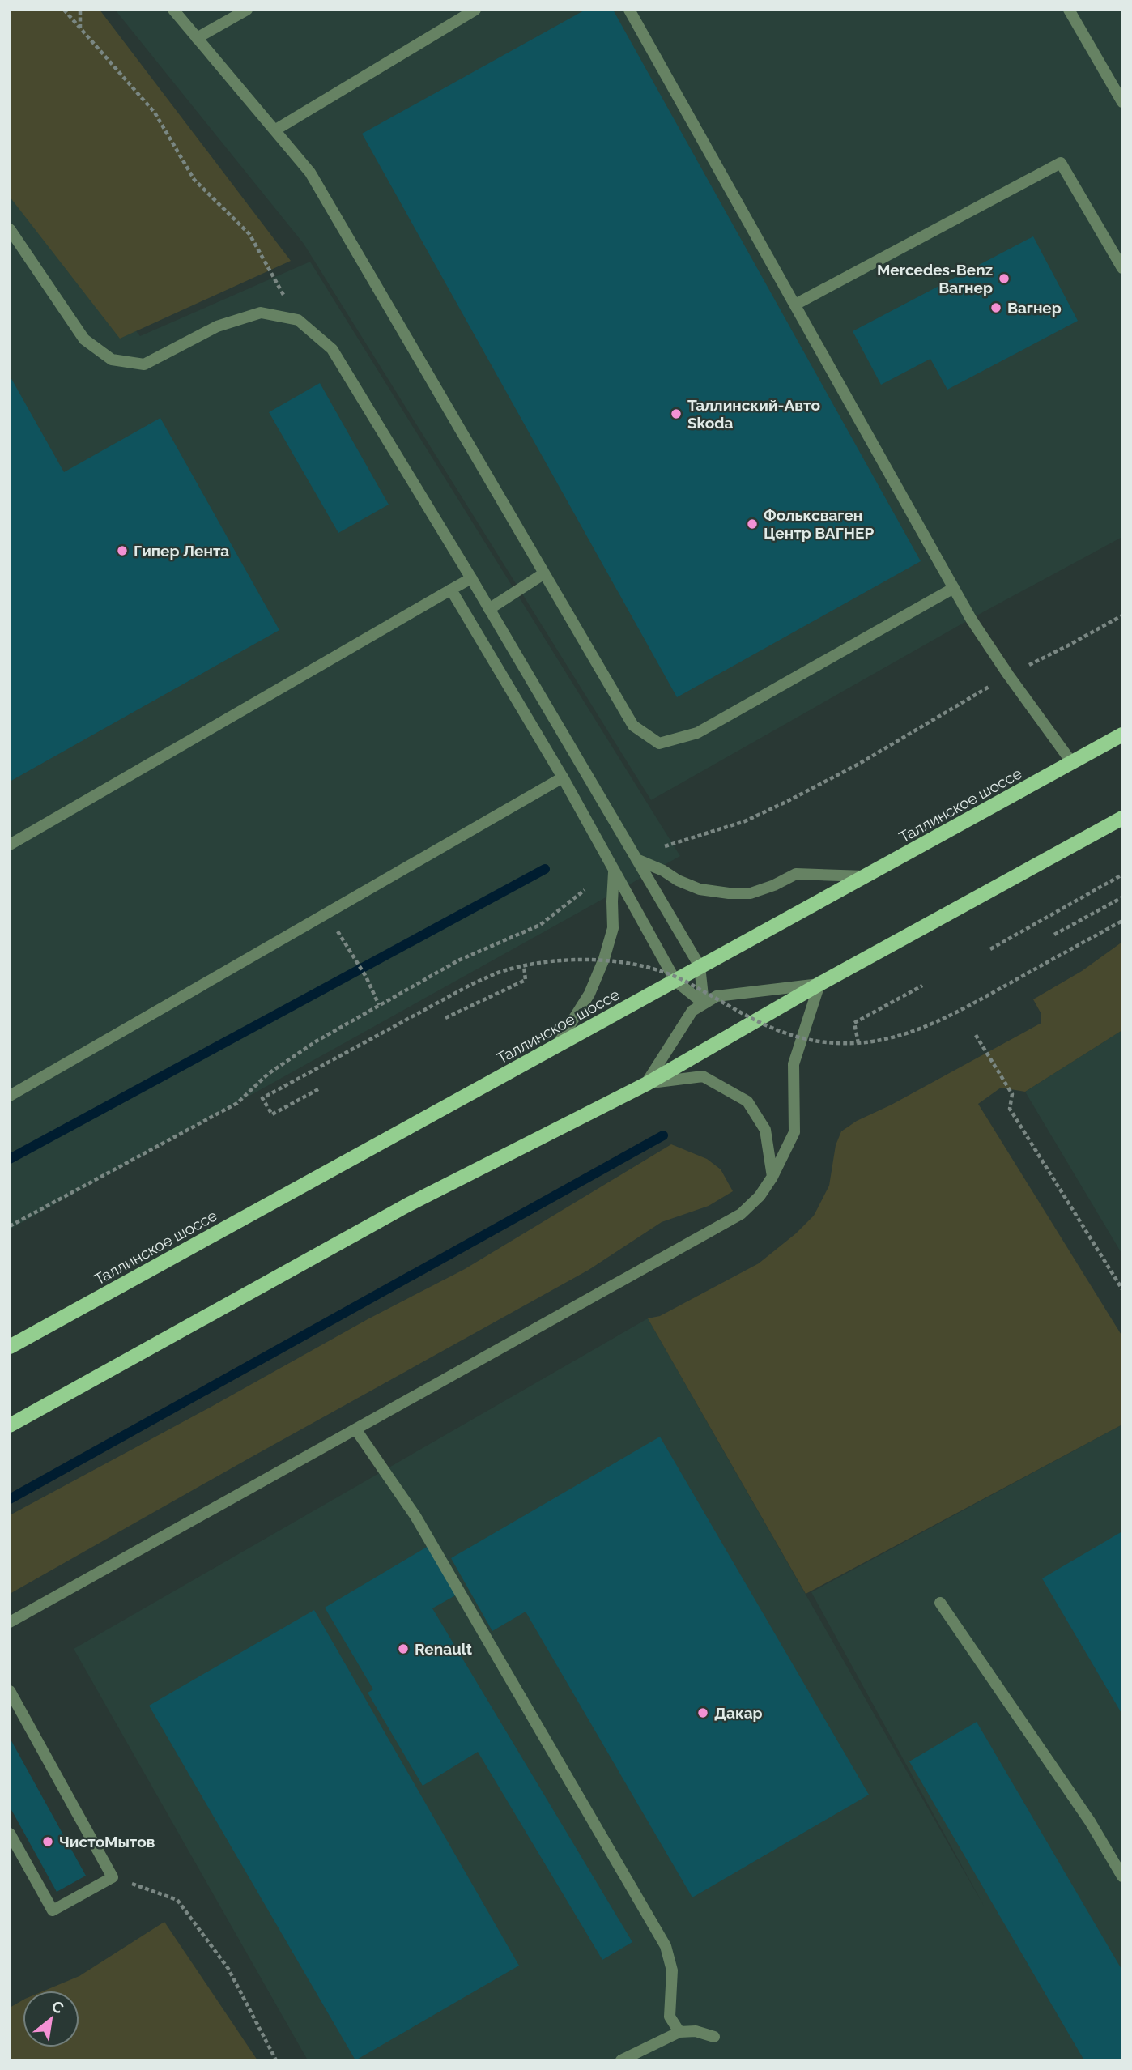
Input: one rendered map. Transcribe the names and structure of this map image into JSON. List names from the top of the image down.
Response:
{
  "streets": {
    "main road": ["Таллинское шоссе"]
  },
  "places": [
    "Mercedes-Benz Вагнер",
    "Вагнер",
    "Таллинский-Авто Skoda",
    "Фольксваген Центр ВАГНЕР",
    "Гипер Лента",
    "Renault",
    "Дакар",
    "ЧистоМытов"
  ],
  "north": "top right"
}
